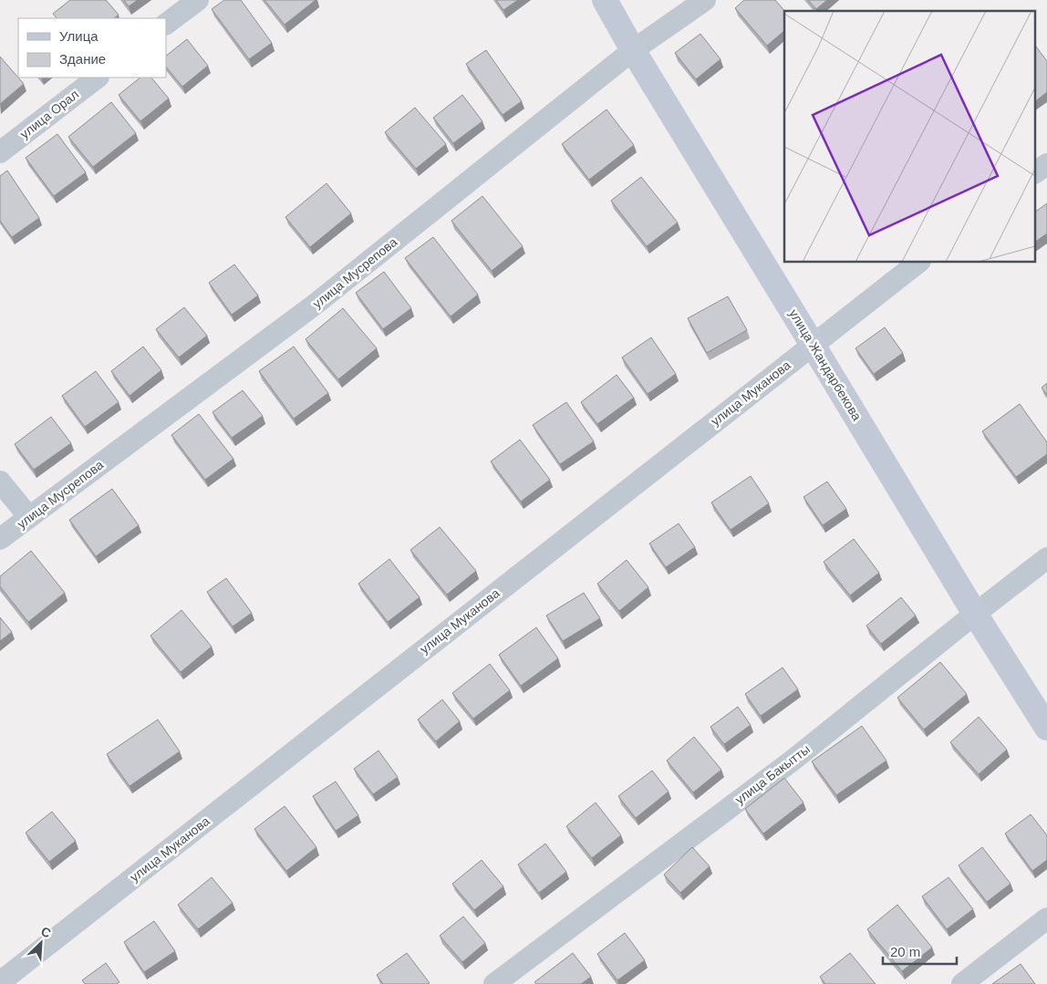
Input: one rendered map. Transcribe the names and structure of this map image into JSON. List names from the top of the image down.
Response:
{
  "streets": {
    "street": [
      "улица Орал",
      "улица Мусрепова",
      "улица Жандарбекова",
      "улица Муканова",
      "улица Бакытты"
    ]
  },
  "crossings": [
    ["улица Мусрепова", "улица Жандарбекова"],
    ["улица Жандарбекова", "улица Муканова"],
    ["улица Жандарбекова", "улица Бакытты"]
  ],
  "legend": ["Улица", "Здание"],
  "scale_bar": "20 m",
  "north": "top right"
}
